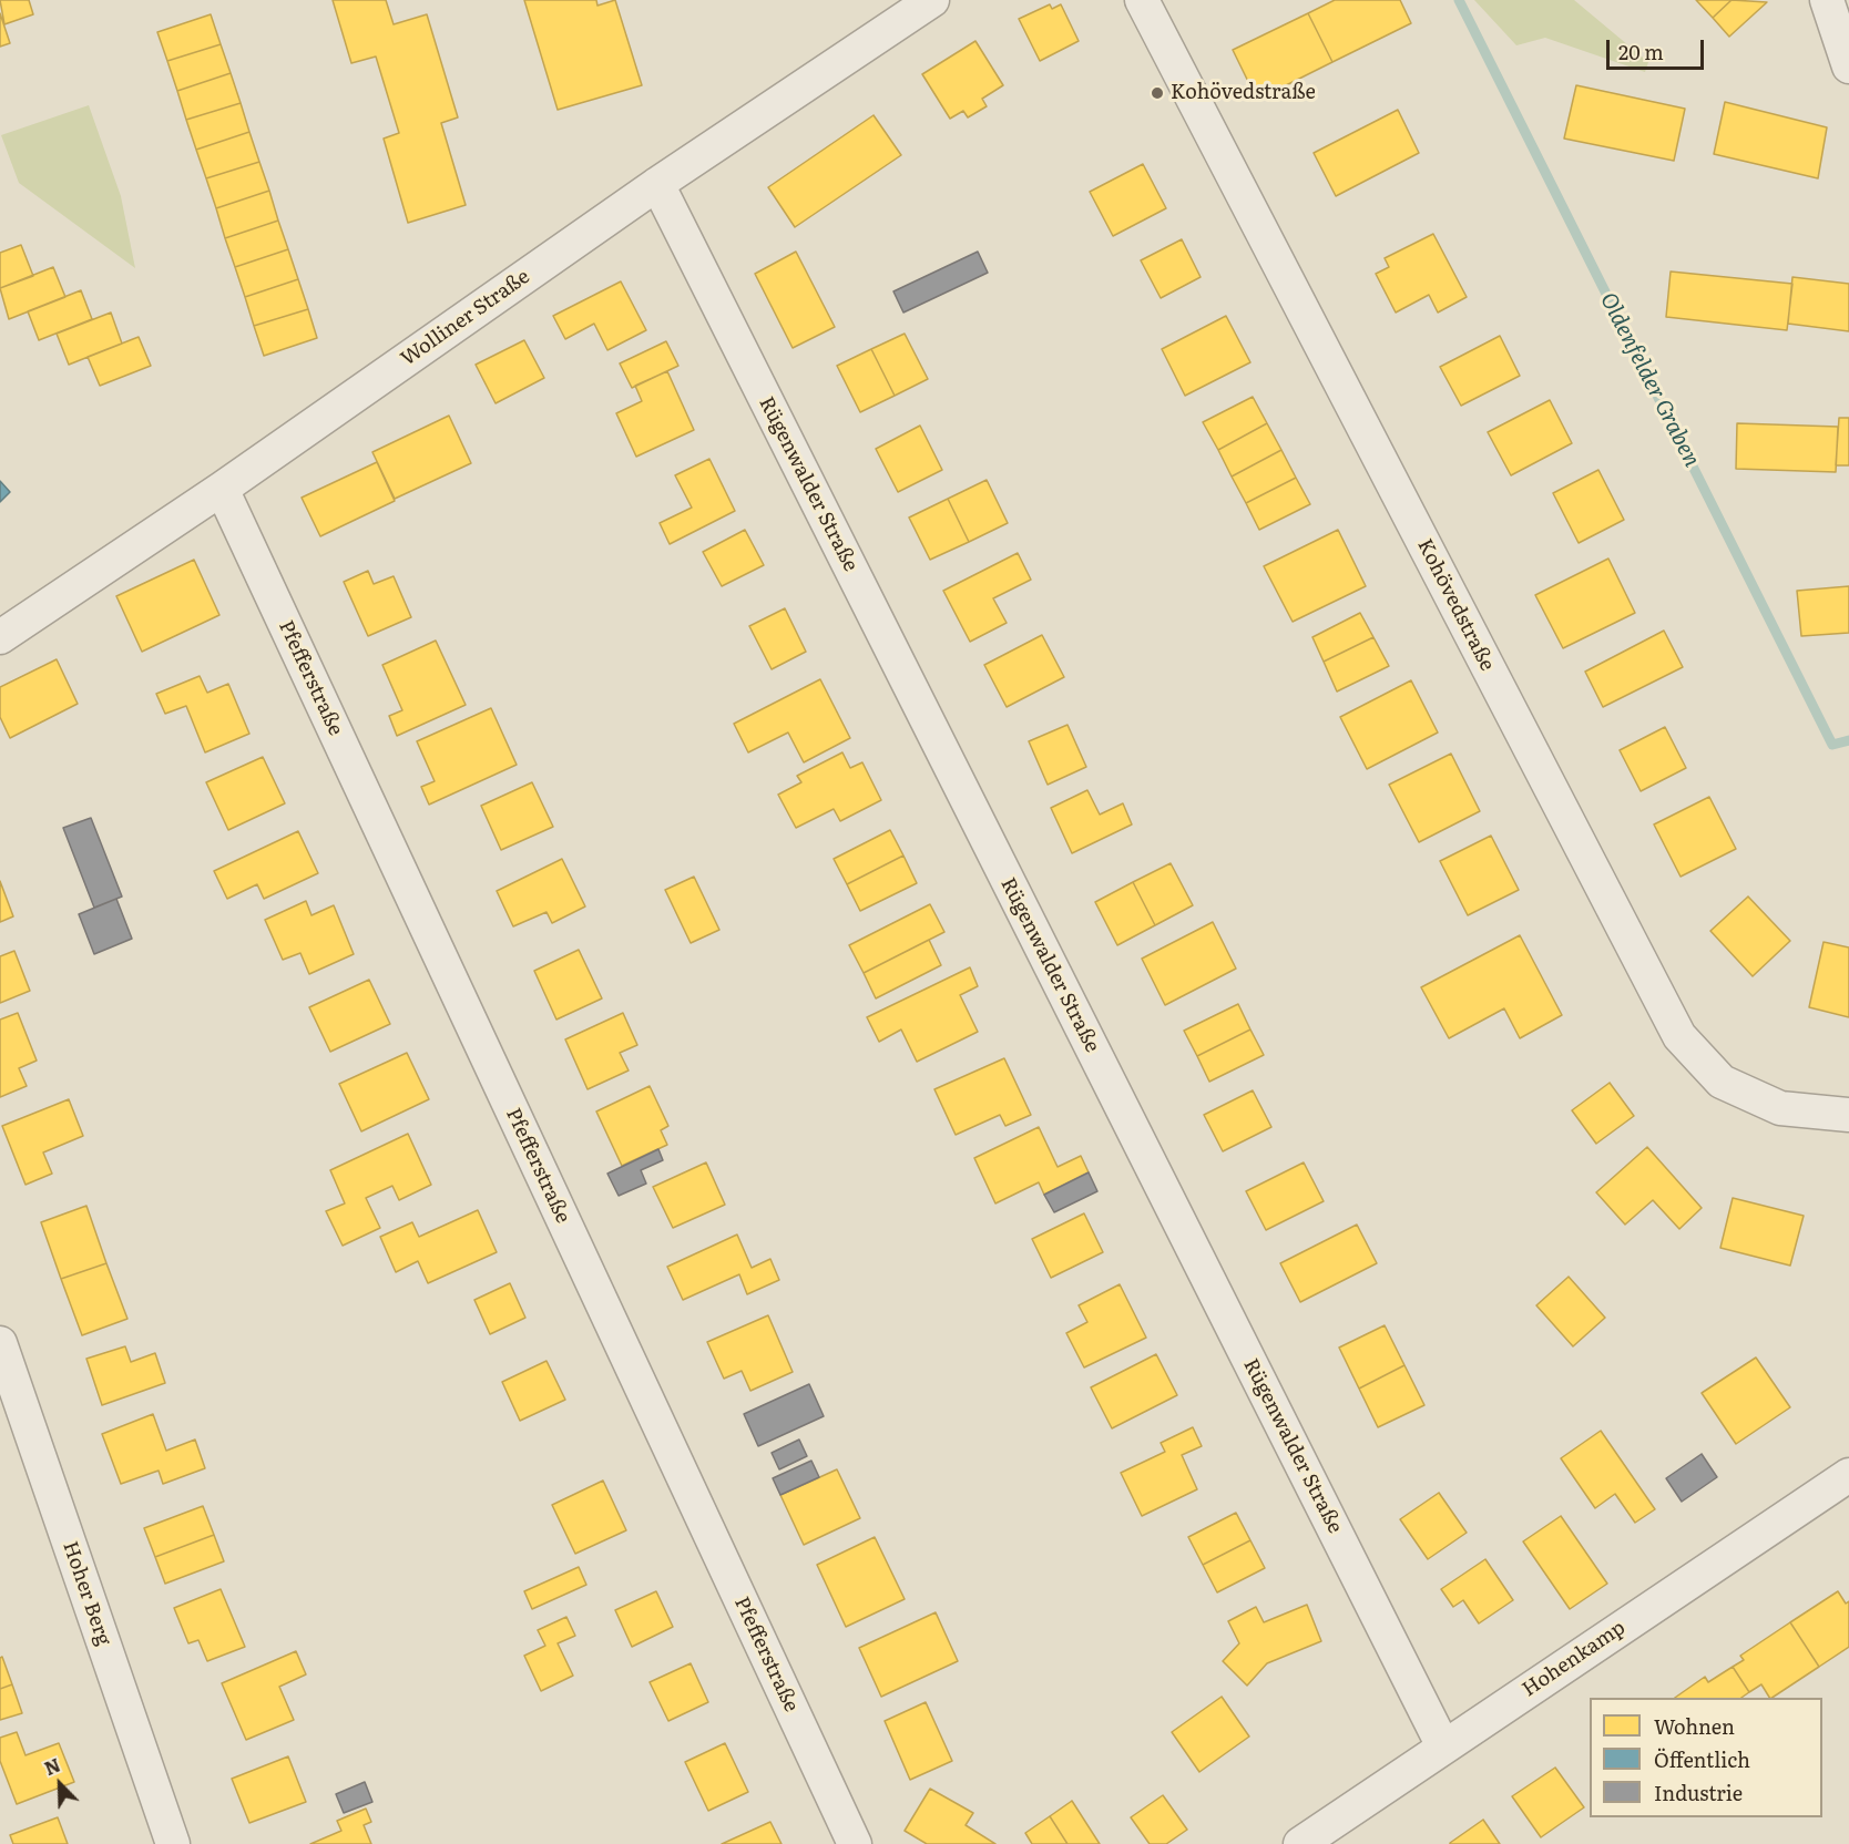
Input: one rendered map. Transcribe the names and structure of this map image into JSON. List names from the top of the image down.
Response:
{
  "streets": {
    "street": [
      "Wolliner Straße",
      "Rügenwalder Straße",
      "Kohövedstraße",
      "Pfefferstraße",
      "Hoher Berg",
      "Hohenkamp"
    ]
  },
  "crossings": [
    ["Wolliner Straße", "Rügenwalder Straße"],
    ["Wolliner Straße", "Pfefferstraße"],
    ["Rügenwalder Straße", "Hohenkamp"]
  ],
  "water": ["Oldenfelder Graben"],
  "places": ["Kohövedstraße"],
  "legend": ["Wohnen", "Öffentlich", "Industrie"],
  "scale_bar": "20 m",
  "north": "top left"
}
